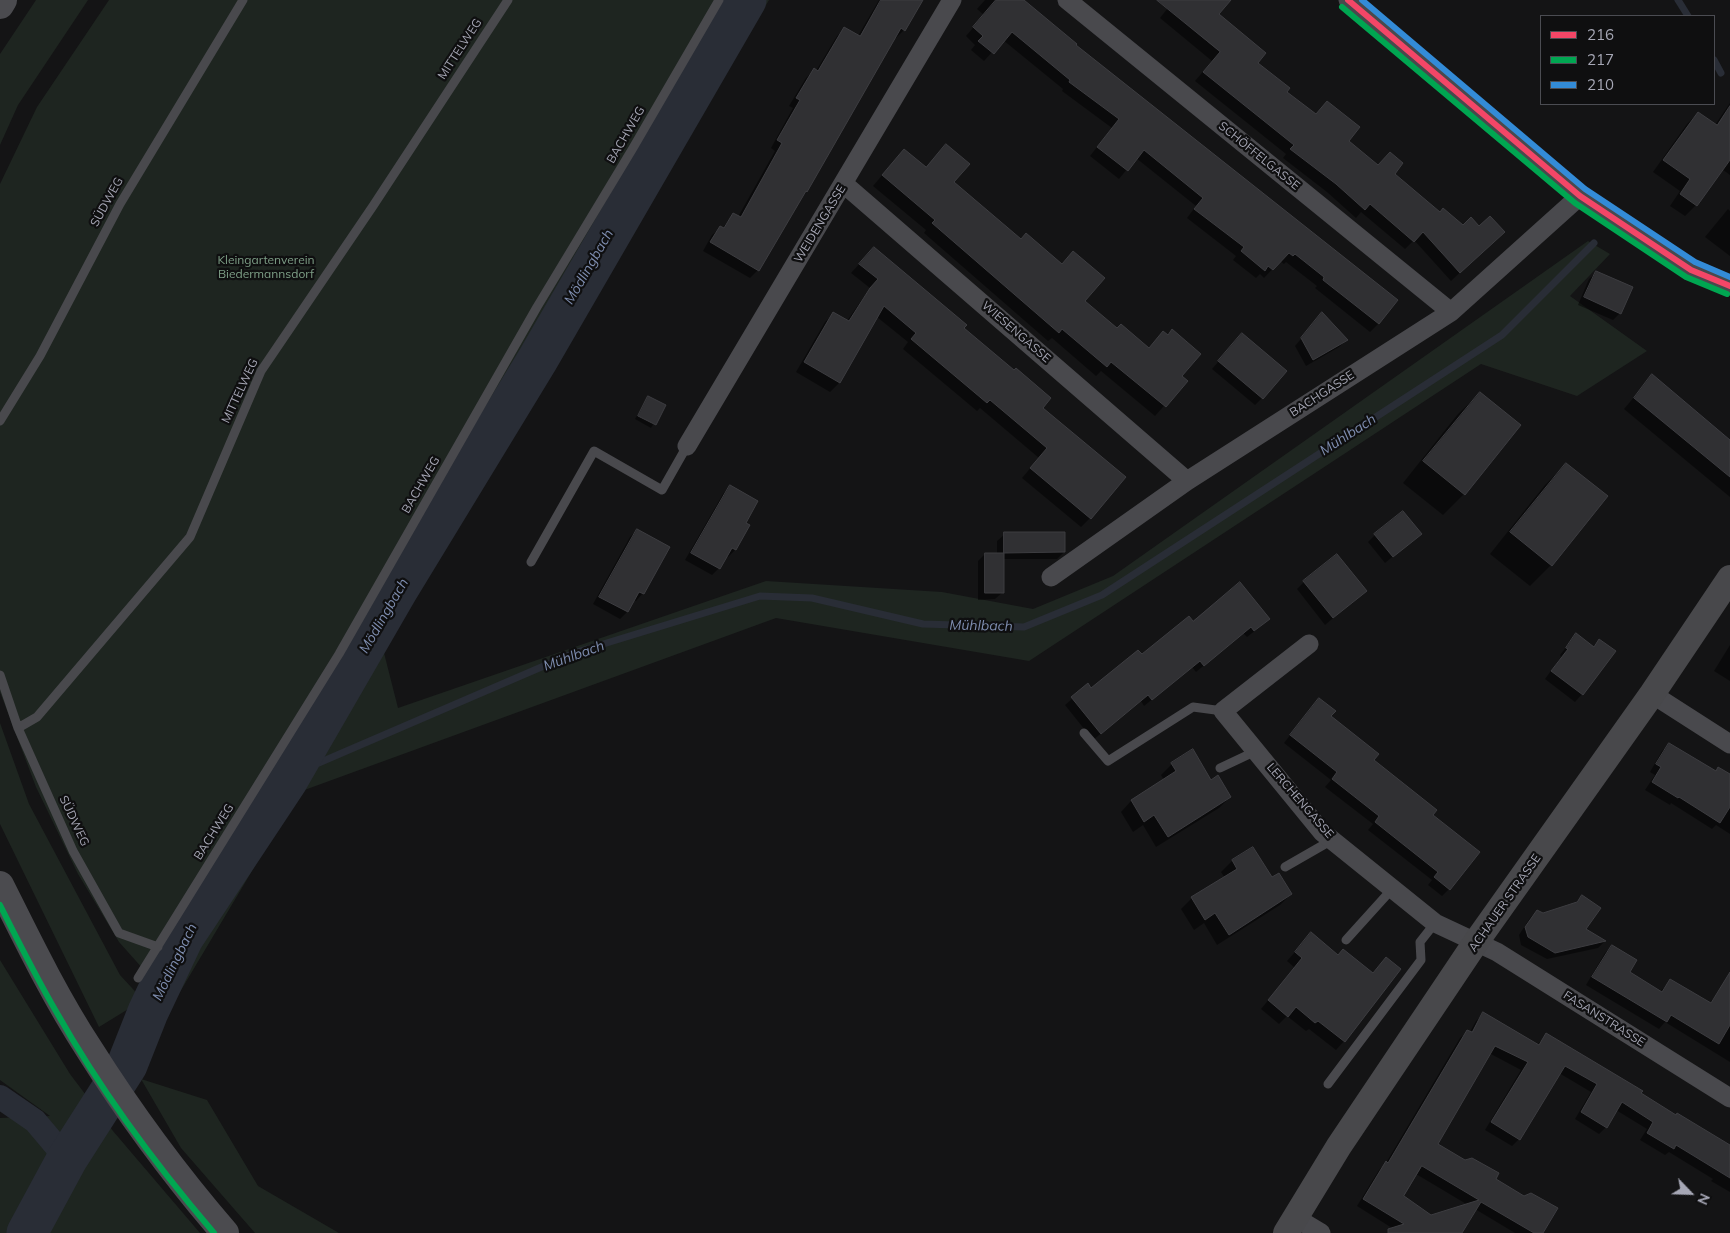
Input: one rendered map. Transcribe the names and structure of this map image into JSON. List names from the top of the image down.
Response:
{
  "streets": {
    "street": [
      "SCHÖFFELGASSE",
      "WEIDENGASSE",
      "WIESENGASSE",
      "BACHGASSE",
      "LERCHENGASSE",
      "ACHAUER STRASSE",
      "FASANSTRASSE"
    ],
    "lane": ["MITTELWEG", "BACHWEG", "SÜDWEG"]
  },
  "crossings": [
    ["MITTELWEG", "SÜDWEG"],
    ["BACHWEG", "SÜDWEG"],
    ["SCHÖFFELGASSE", "BACHGASSE"],
    ["WEIDENGASSE", "WIESENGASSE"],
    ["WIESENGASSE", "BACHGASSE"],
    ["LERCHENGASSE", "ACHAUER STRASSE"],
    ["LERCHENGASSE", "FASANSTRASSE"],
    ["ACHAUER STRASSE", "FASANSTRASSE"]
  ],
  "water": ["Mödlingbach", "Mühlbach"],
  "parks": ["Kleingartenverein Biedermannsdorf"],
  "lines": ["transit line 216", "transit line 210", "transit line 217"],
  "legend": ["216", "217", "210"],
  "north": "bottom right"
}
